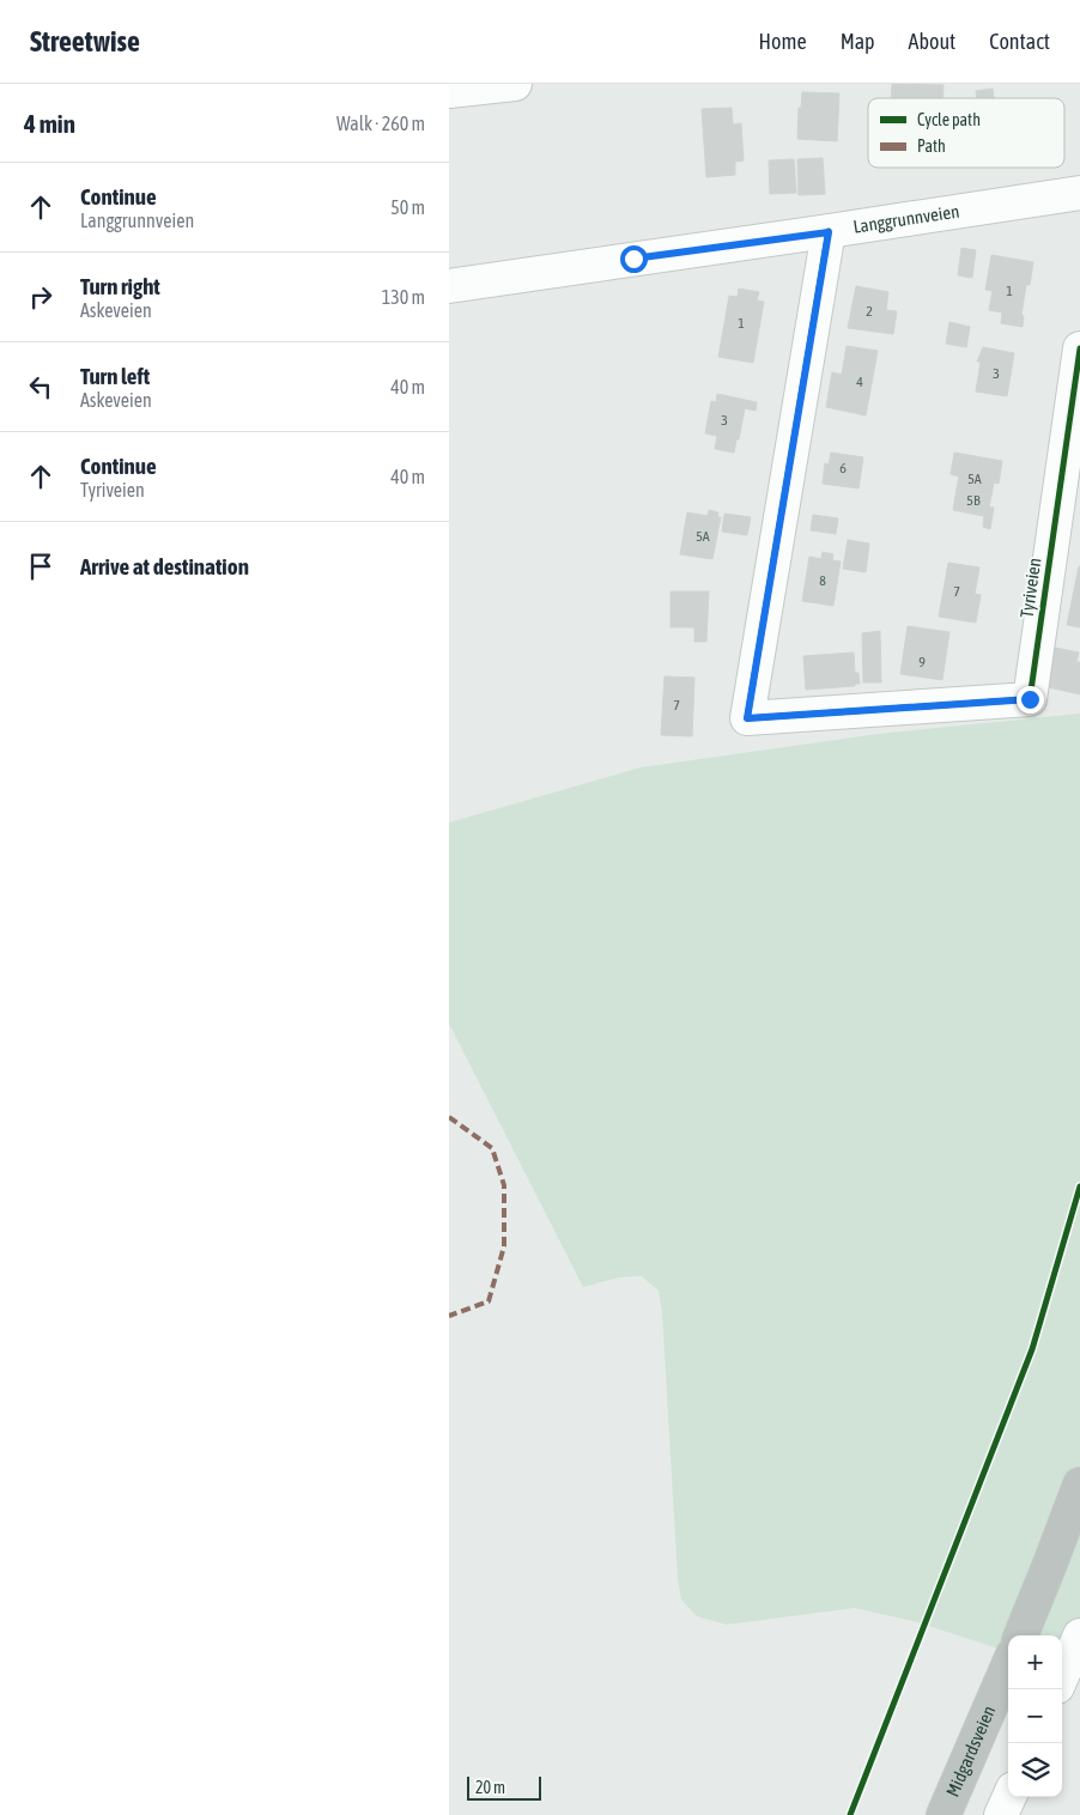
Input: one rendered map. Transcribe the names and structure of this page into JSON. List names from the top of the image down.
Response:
{
  "streets": {
    "highway": ["Midgardsveien"],
    "street": ["Langgrunnveien", "Tyriveien"]
  },
  "crossings": [
    ["Langgrunnveien", "Tyriveien"]
  ],
  "house_numbers": [
    "1",
    "2",
    "1",
    "3",
    "4",
    "3",
    "6",
    "5A",
    "5B",
    "5A",
    "8",
    "7",
    "9",
    "7"
  ],
  "legend": ["Cycle path", "Path"],
  "scale_bar": "20 m",
  "page": {
    "header": "Streetwise",
    "nav": [
      "Home",
      "Map",
      "About",
      "Contact"
    ],
    "heading": ["4 min", "Walk · 260 m"],
    "list": [
      ["Continue", "Langgrunnveien", "50 m"],
      ["Turn right", "Askeveien", "130 m"],
      ["Turn left", "Askeveien", "40 m"],
      ["Continue", "Tyriveien", "40 m"],
      "Arrive at destination"
    ],
    "map_buttons": ["+", "−"],
    "scale": "20 m"
  }
}
